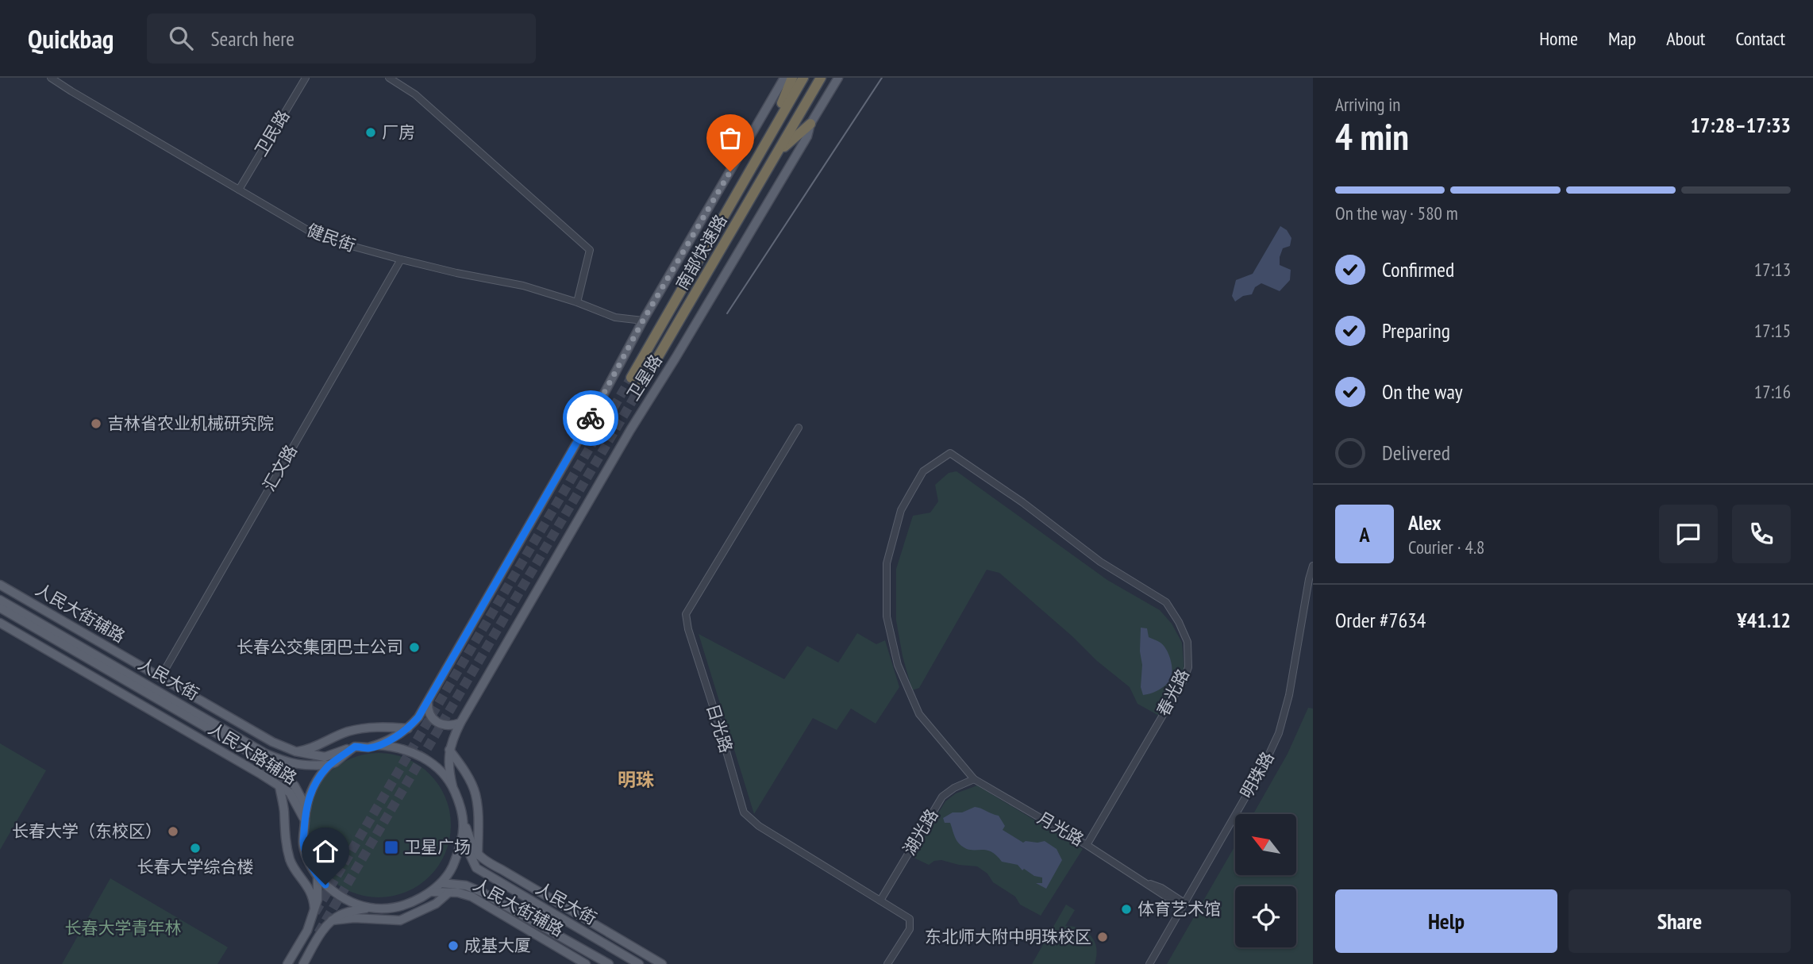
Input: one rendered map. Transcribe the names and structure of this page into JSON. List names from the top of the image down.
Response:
{
  "streets": {
    "highway": ["南部快速路"],
    "main road": [
      "卫星路",
      "人民大街辅路",
      "人民大街",
      "人民大路辅路"
    ],
    "street": [
      "卫民路",
      "健民街",
      "汇文路",
      "春光路",
      "日光路",
      "明珠路",
      "月光路",
      "湖光路"
    ]
  },
  "crossings": [
    ["卫民路", "健民街"],
    ["健民街", "卫星路"],
    ["健民街", "汇文路"],
    ["卫星路", "人民大街辅路"],
    ["卫星路", "人民大街"],
    ["卫星路", "人民大路辅路"],
    ["汇文路", "人民大街辅路"],
    ["人民大街辅路", "人民大街"],
    ["人民大街辅路", "人民大路辅路"],
    ["人民大街", "人民大路辅路"],
    ["春光路", "月光路"],
    ["春光路", "湖光路"],
    ["日光路", "湖光路"],
    ["明珠路", "月光路"],
    ["月光路", "湖光路"]
  ],
  "districts": ["明珠"],
  "parks": ["长春大学青年林"],
  "places": {
    "other": [
      "厂房",
      "吉林省农业机械研究院",
      "长春公交集团巴士公司",
      "长春大学（东校区）",
      "长春大学综合楼",
      "体育艺术馆",
      "东北师大附中明珠校区",
      "成基大厦"
    ],
    "transit": ["卫星广场"]
  },
  "north": "top left",
  "page": {
    "header": "Quickbag",
    "search": "Search here",
    "nav": [
      "Home",
      "Map",
      "About",
      "Contact"
    ],
    "heading": ["4 min", "Arriving in", "17:28–17:33"],
    "panel": [
      "Alex",
      "Courier · 4.8",
      "Order #7634",
      "¥41.12"
    ],
    "bar": "On the way · 580 m",
    "list": [
      ["Confirmed", "17:13"],
      ["Preparing", "17:15"],
      ["On the way", "17:16"],
      "Delivered"
    ],
    "round": "A",
    "buttons": ["Help", "Share"]
  }
}
